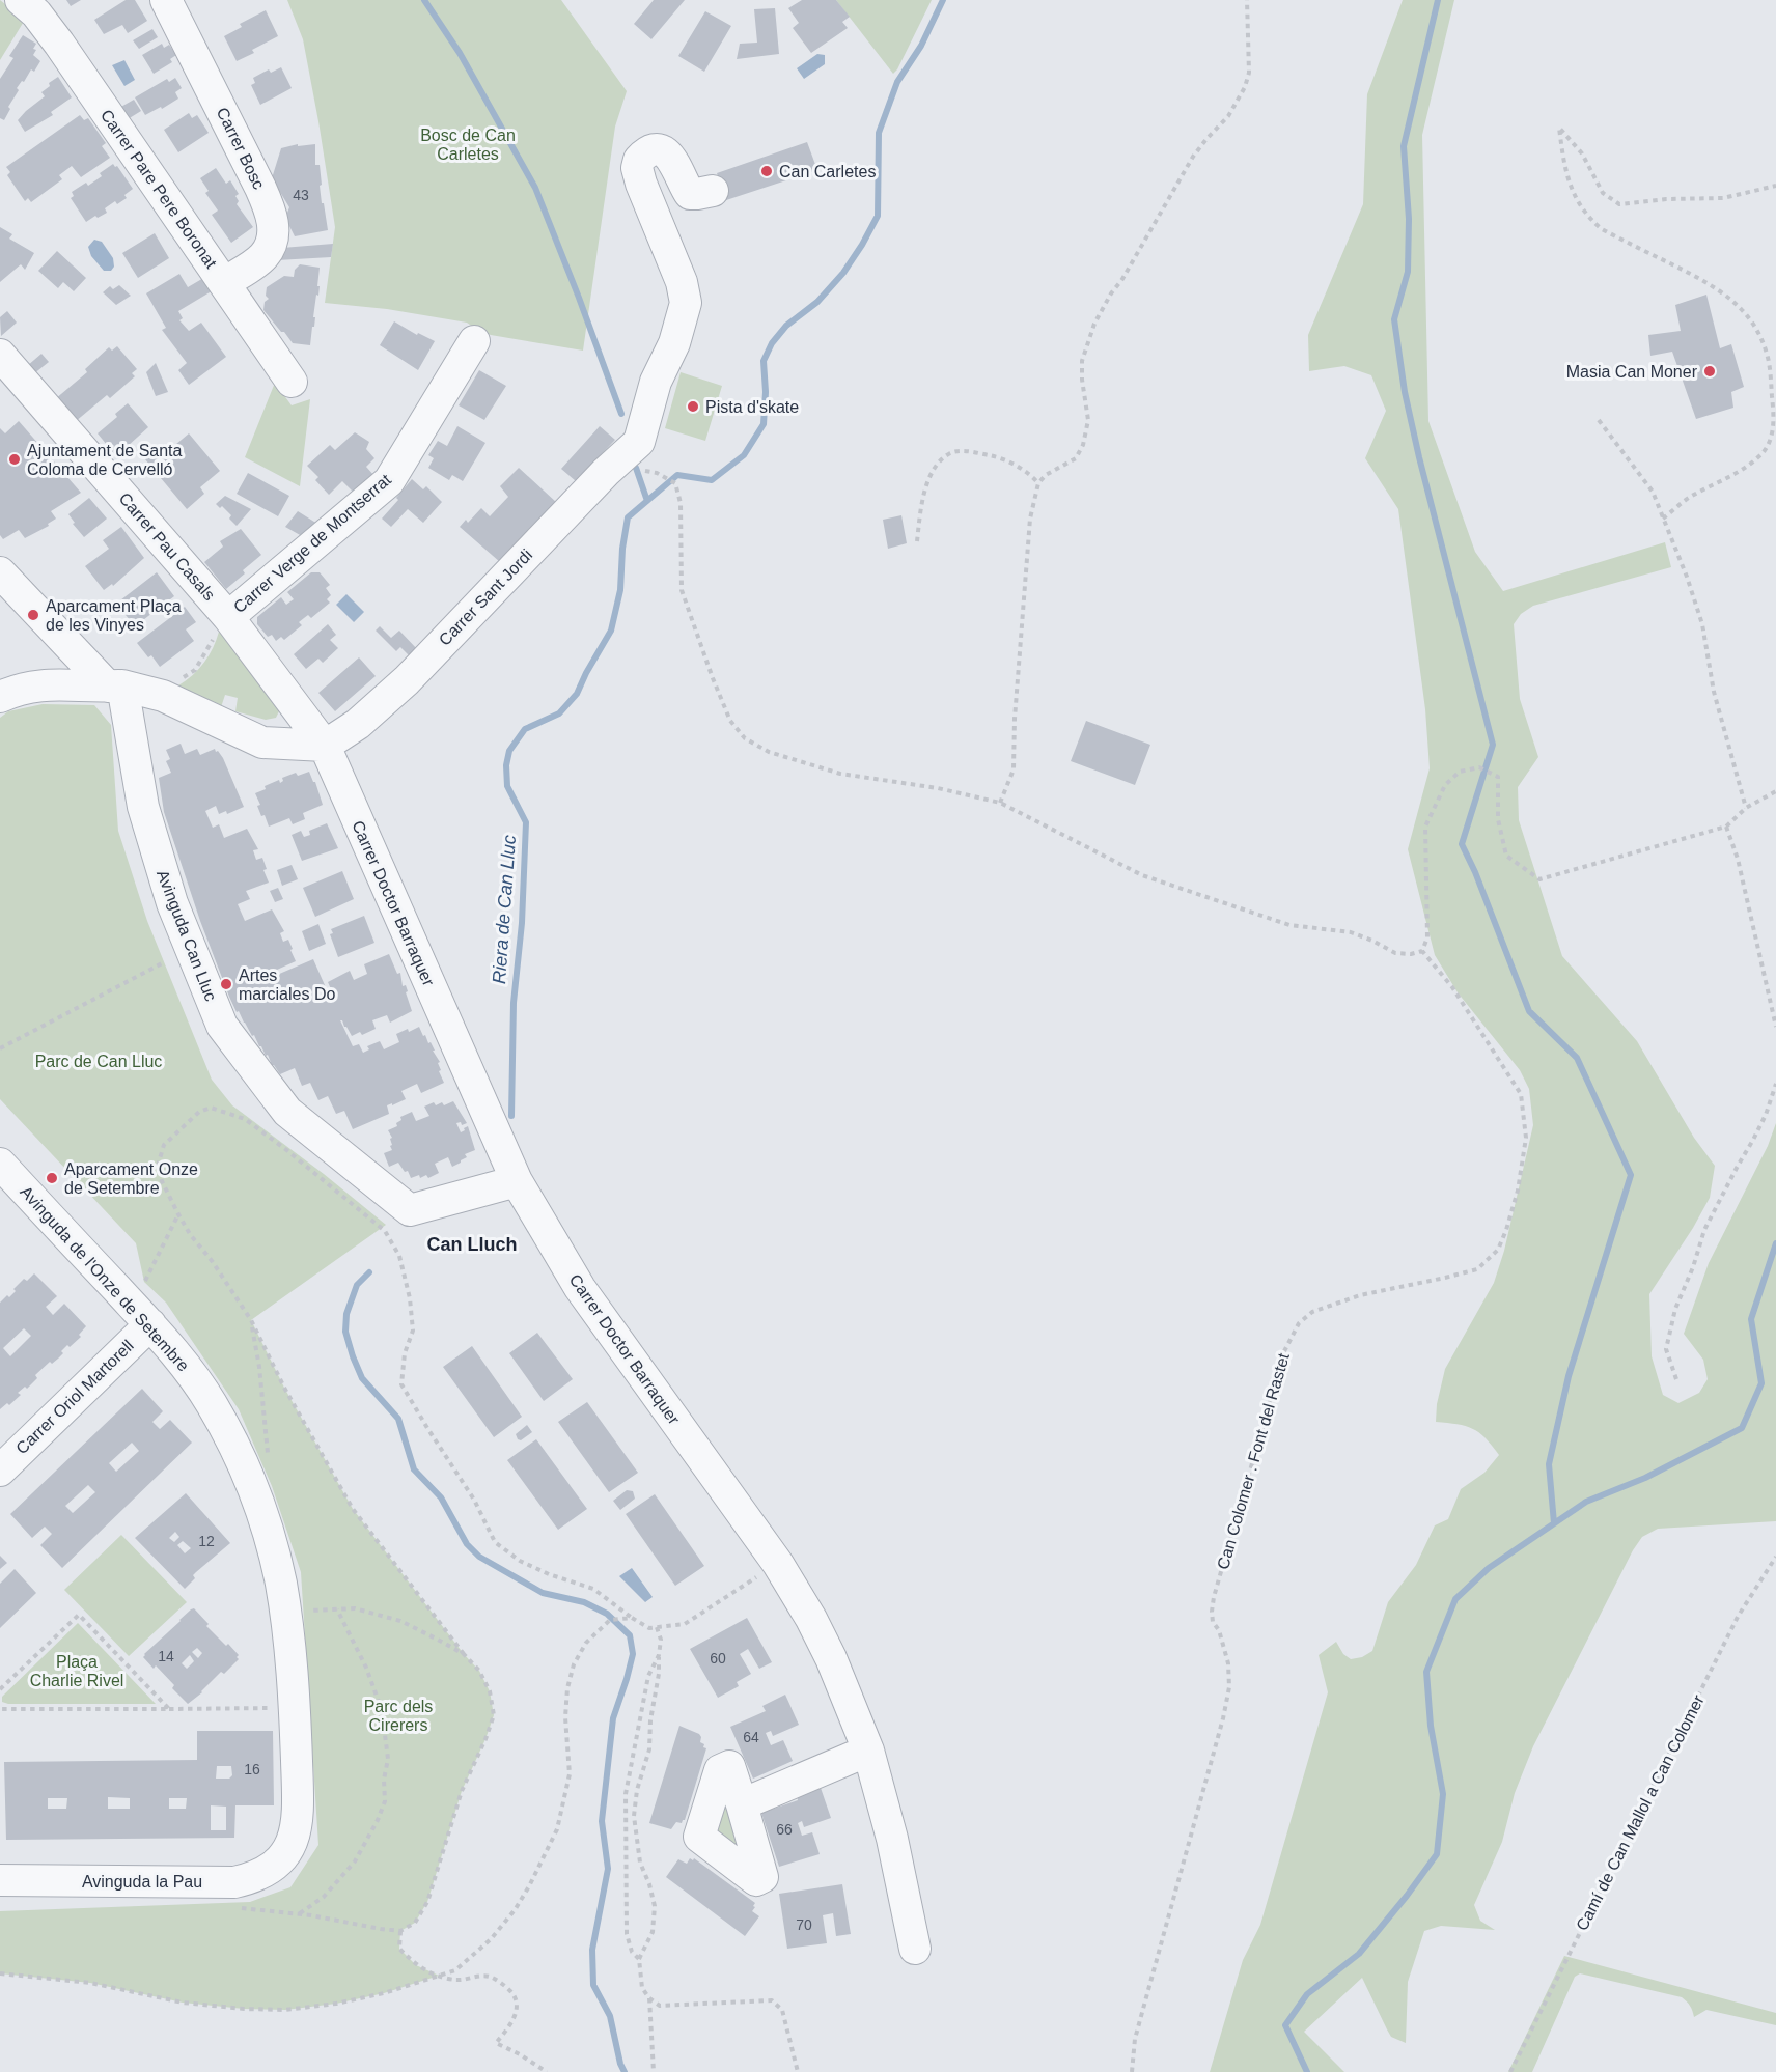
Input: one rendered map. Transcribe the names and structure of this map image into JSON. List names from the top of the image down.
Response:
{
  "streets": {
    "street": [
      "Carrer Bosc",
      "Carrer Pare Pere Boronat",
      "Carrer Verge de Montserrat",
      "Carrer Pau Casals",
      "Carrer Sant Jordi",
      "Carrer Doctor Barraquer",
      "Avinguda Can Lluc",
      "Avinguda de l'Onze de Setembre",
      "Carrer Oriol Martorell",
      "Avinguda la Pau"
    ],
    "path": ["Can Colomer . Font del Rastet", "Camí de Can Mallol a Can Colomer"]
  },
  "crossings": [
    ["Carrer Bosc", "Carrer Pare Pere Boronat"],
    ["Carrer Verge de Montserrat", "Carrer Pau Casals"],
    ["Carrer Pau Casals", "Carrer Sant Jordi"],
    ["Carrer Pau Casals", "Carrer Doctor Barraquer"],
    ["Carrer Sant Jordi", "Carrer Doctor Barraquer"],
    ["Carrer Doctor Barraquer", "Avinguda Can Lluc"],
    ["Avinguda de l'Onze de Setembre", "Carrer Oriol Martorell"],
    ["Avinguda de l'Onze de Setembre", "Avinguda la Pau"]
  ],
  "districts": ["Can Lluch"],
  "water": ["Riera de Can Lluc"],
  "parks": [
    "Bosc de Can Carletes",
    "Parc de Can Lluc",
    "Plaça Charlie Rivel",
    "Parc dels Cirerers"
  ],
  "places": [
    "Can Carletes",
    "Masia Can Moner",
    "Pista d'skate",
    "Ajuntament de Santa Coloma de Cervelló",
    "Aparcament Plaça de les Vinyes",
    "Artes marciales Do",
    "Aparcament Onze de Setembre"
  ],
  "house_numbers": [
    "43",
    "12",
    "14",
    "60",
    "64",
    "16",
    "66",
    "70"
  ]
}
